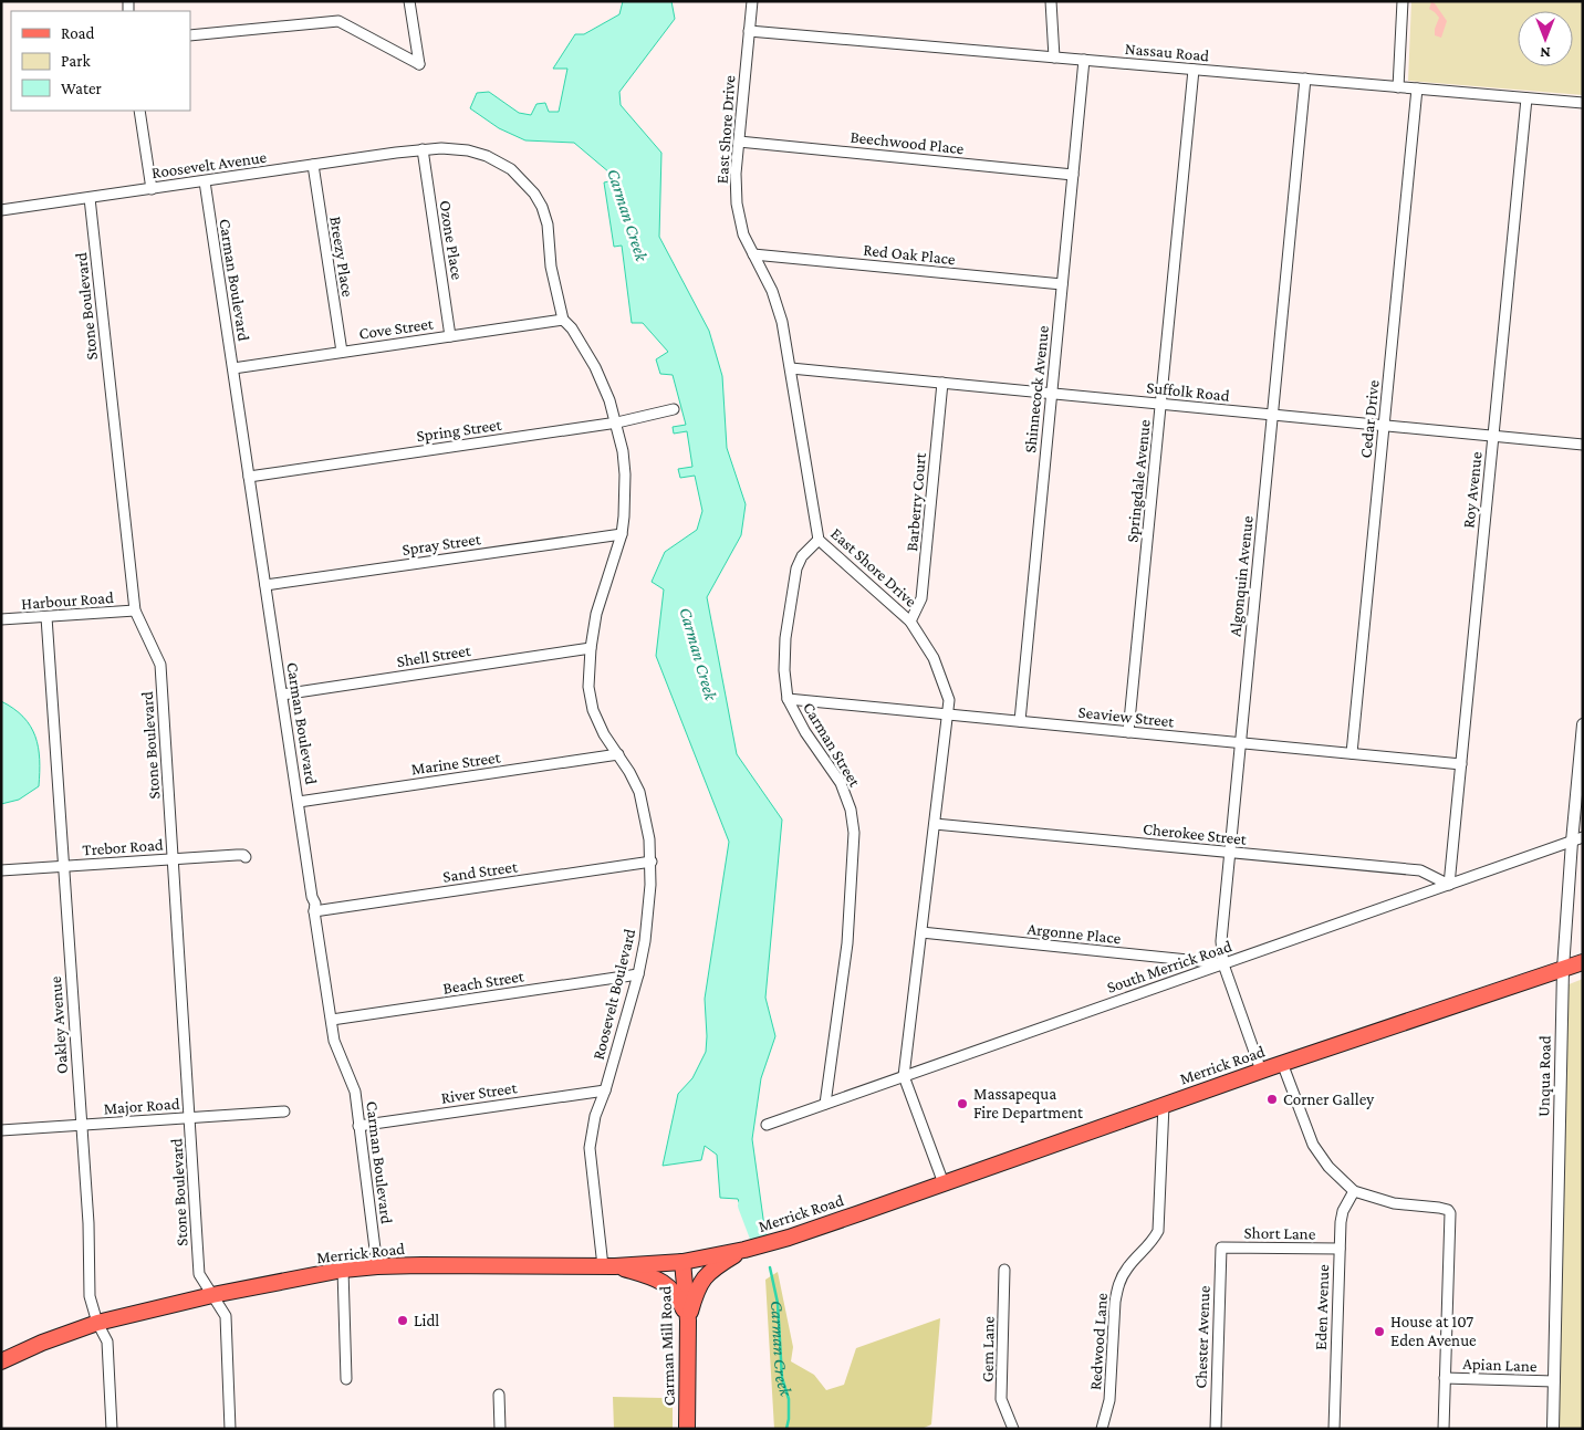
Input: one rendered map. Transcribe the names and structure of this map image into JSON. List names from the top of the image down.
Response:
{
  "streets": {
    "main road": ["Merrick Road", "Carman Mill Road"],
    "street": [
      "Nassau Road",
      "East Shore Drive",
      "Beechwood Place",
      "Roosevelt Avenue",
      "Ozone Place",
      "Red Oak Place",
      "Breezy Place",
      "Carman Boulevard",
      "Stone Boulevard",
      "Cove Street",
      "Shinnecock Avenue",
      "Suffolk Road",
      "Cedar Drive",
      "Spring Street",
      "Springdale Avenue",
      "Roy Avenue",
      "Barberry Court",
      "Spray Street",
      "Algonquin Avenue",
      "Harbour Road",
      "Shell Street",
      "Seaview Street",
      "Carman Street",
      "Marine Street",
      "Cherokee Street",
      "Trebor Road",
      "Sand Street",
      "Argonne Place",
      "South Merrick Road",
      "Beach Street",
      "Roosevelt Boulevard",
      "Oakley Avenue",
      "Unqua Road",
      "River Street",
      "Major Road",
      "Short Lane",
      "Eden Avenue",
      "Chester Avenue",
      "Redwood Lane",
      "Gem Lane",
      "Apian Lane"
    ]
  },
  "crossings": [
    ["Nassau Road", "East Shore Drive"],
    ["Nassau Road", "Shinnecock Avenue"],
    ["Nassau Road", "Cedar Drive"],
    ["Nassau Road", "Springdale Avenue"],
    ["Nassau Road", "Roy Avenue"],
    ["Nassau Road", "Algonquin Avenue"],
    ["East Shore Drive", "Beechwood Place"],
    ["East Shore Drive", "Red Oak Place"],
    ["East Shore Drive", "Suffolk Road"],
    ["East Shore Drive", "Barberry Court"],
    ["East Shore Drive", "Seaview Street"],
    ["East Shore Drive", "Carman Street"],
    ["East Shore Drive", "Cherokee Street"],
    ["East Shore Drive", "Argonne Place"],
    ["East Shore Drive", "South Merrick Road"],
    ["East Shore Drive", "Merrick Road"],
    ["Beechwood Place", "Shinnecock Avenue"],
    ["Roosevelt Avenue", "Ozone Place"],
    ["Roosevelt Avenue", "Breezy Place"],
    ["Roosevelt Avenue", "Carman Boulevard"],
    ["Roosevelt Avenue", "Stone Boulevard"],
    ["Roosevelt Avenue", "Roosevelt Boulevard"],
    ["Ozone Place", "Cove Street"],
    ["Ozone Place", "Roosevelt Boulevard"],
    ["Red Oak Place", "Shinnecock Avenue"],
    ["Breezy Place", "Cove Street"],
    ["Carman Boulevard", "Cove Street"],
    ["Carman Boulevard", "Spring Street"],
    ["Carman Boulevard", "Spray Street"],
    ["Carman Boulevard", "Shell Street"],
    ["Carman Boulevard", "Marine Street"],
    ["Carman Boulevard", "Sand Street"],
    ["Carman Boulevard", "Beach Street"],
    ["Carman Boulevard", "Merrick Road"],
    ["Carman Boulevard", "River Street"],
    ["Stone Boulevard", "Harbour Road"],
    ["Stone Boulevard", "Trebor Road"],
    ["Stone Boulevard", "Merrick Road"],
    ["Stone Boulevard", "Major Road"],
    ["Cove Street", "Roosevelt Boulevard"],
    ["Shinnecock Avenue", "Suffolk Road"],
    ["Shinnecock Avenue", "Seaview Street"],
    ["Suffolk Road", "Cedar Drive"],
    ["Suffolk Road", "Springdale Avenue"],
    ["Suffolk Road", "Roy Avenue"],
    ["Suffolk Road", "Barberry Court"],
    ["Suffolk Road", "Algonquin Avenue"],
    ["Cedar Drive", "Seaview Street"],
    ["Spring Street", "Roosevelt Boulevard"],
    ["Springdale Avenue", "Seaview Street"],
    ["Roy Avenue", "Seaview Street"],
    ["Roy Avenue", "Cherokee Street"],
    ["Roy Avenue", "South Merrick Road"],
    ["Spray Street", "Roosevelt Boulevard"],
    ["Algonquin Avenue", "Seaview Street"],
    ["Algonquin Avenue", "Cherokee Street"],
    ["Algonquin Avenue", "Argonne Place"],
    ["Algonquin Avenue", "South Merrick Road"],
    ["Algonquin Avenue", "Merrick Road"],
    ["Harbour Road", "Oakley Avenue"],
    ["Shell Street", "Roosevelt Boulevard"],
    ["Seaview Street", "Carman Street"],
    ["Carman Street", "South Merrick Road"],
    ["Marine Street", "Roosevelt Boulevard"],
    ["Cherokee Street", "South Merrick Road"],
    ["Trebor Road", "Oakley Avenue"],
    ["Sand Street", "Roosevelt Boulevard"],
    ["Argonne Place", "South Merrick Road"],
    ["South Merrick Road", "Unqua Road"],
    ["Beach Street", "Roosevelt Boulevard"],
    ["Roosevelt Boulevard", "Merrick Road"],
    ["Roosevelt Boulevard", "River Street"],
    ["Oakley Avenue", "Merrick Road"],
    ["Oakley Avenue", "Major Road"],
    ["Merrick Road", "Unqua Road"],
    ["Merrick Road", "Redwood Lane"],
    ["Merrick Road", "Carman Mill Road"],
    ["Unqua Road", "Apian Lane"],
    ["Short Lane", "Eden Avenue"],
    ["Short Lane", "Chester Avenue"]
  ],
  "water": ["Carman Creek"],
  "places": [
    "Corner Galley",
    "Massapequa Fire Department",
    "Lidl",
    "House at 107 Eden Avenue"
  ],
  "legend": ["Road", "Park", "Water"],
  "north": "bottom"
}
